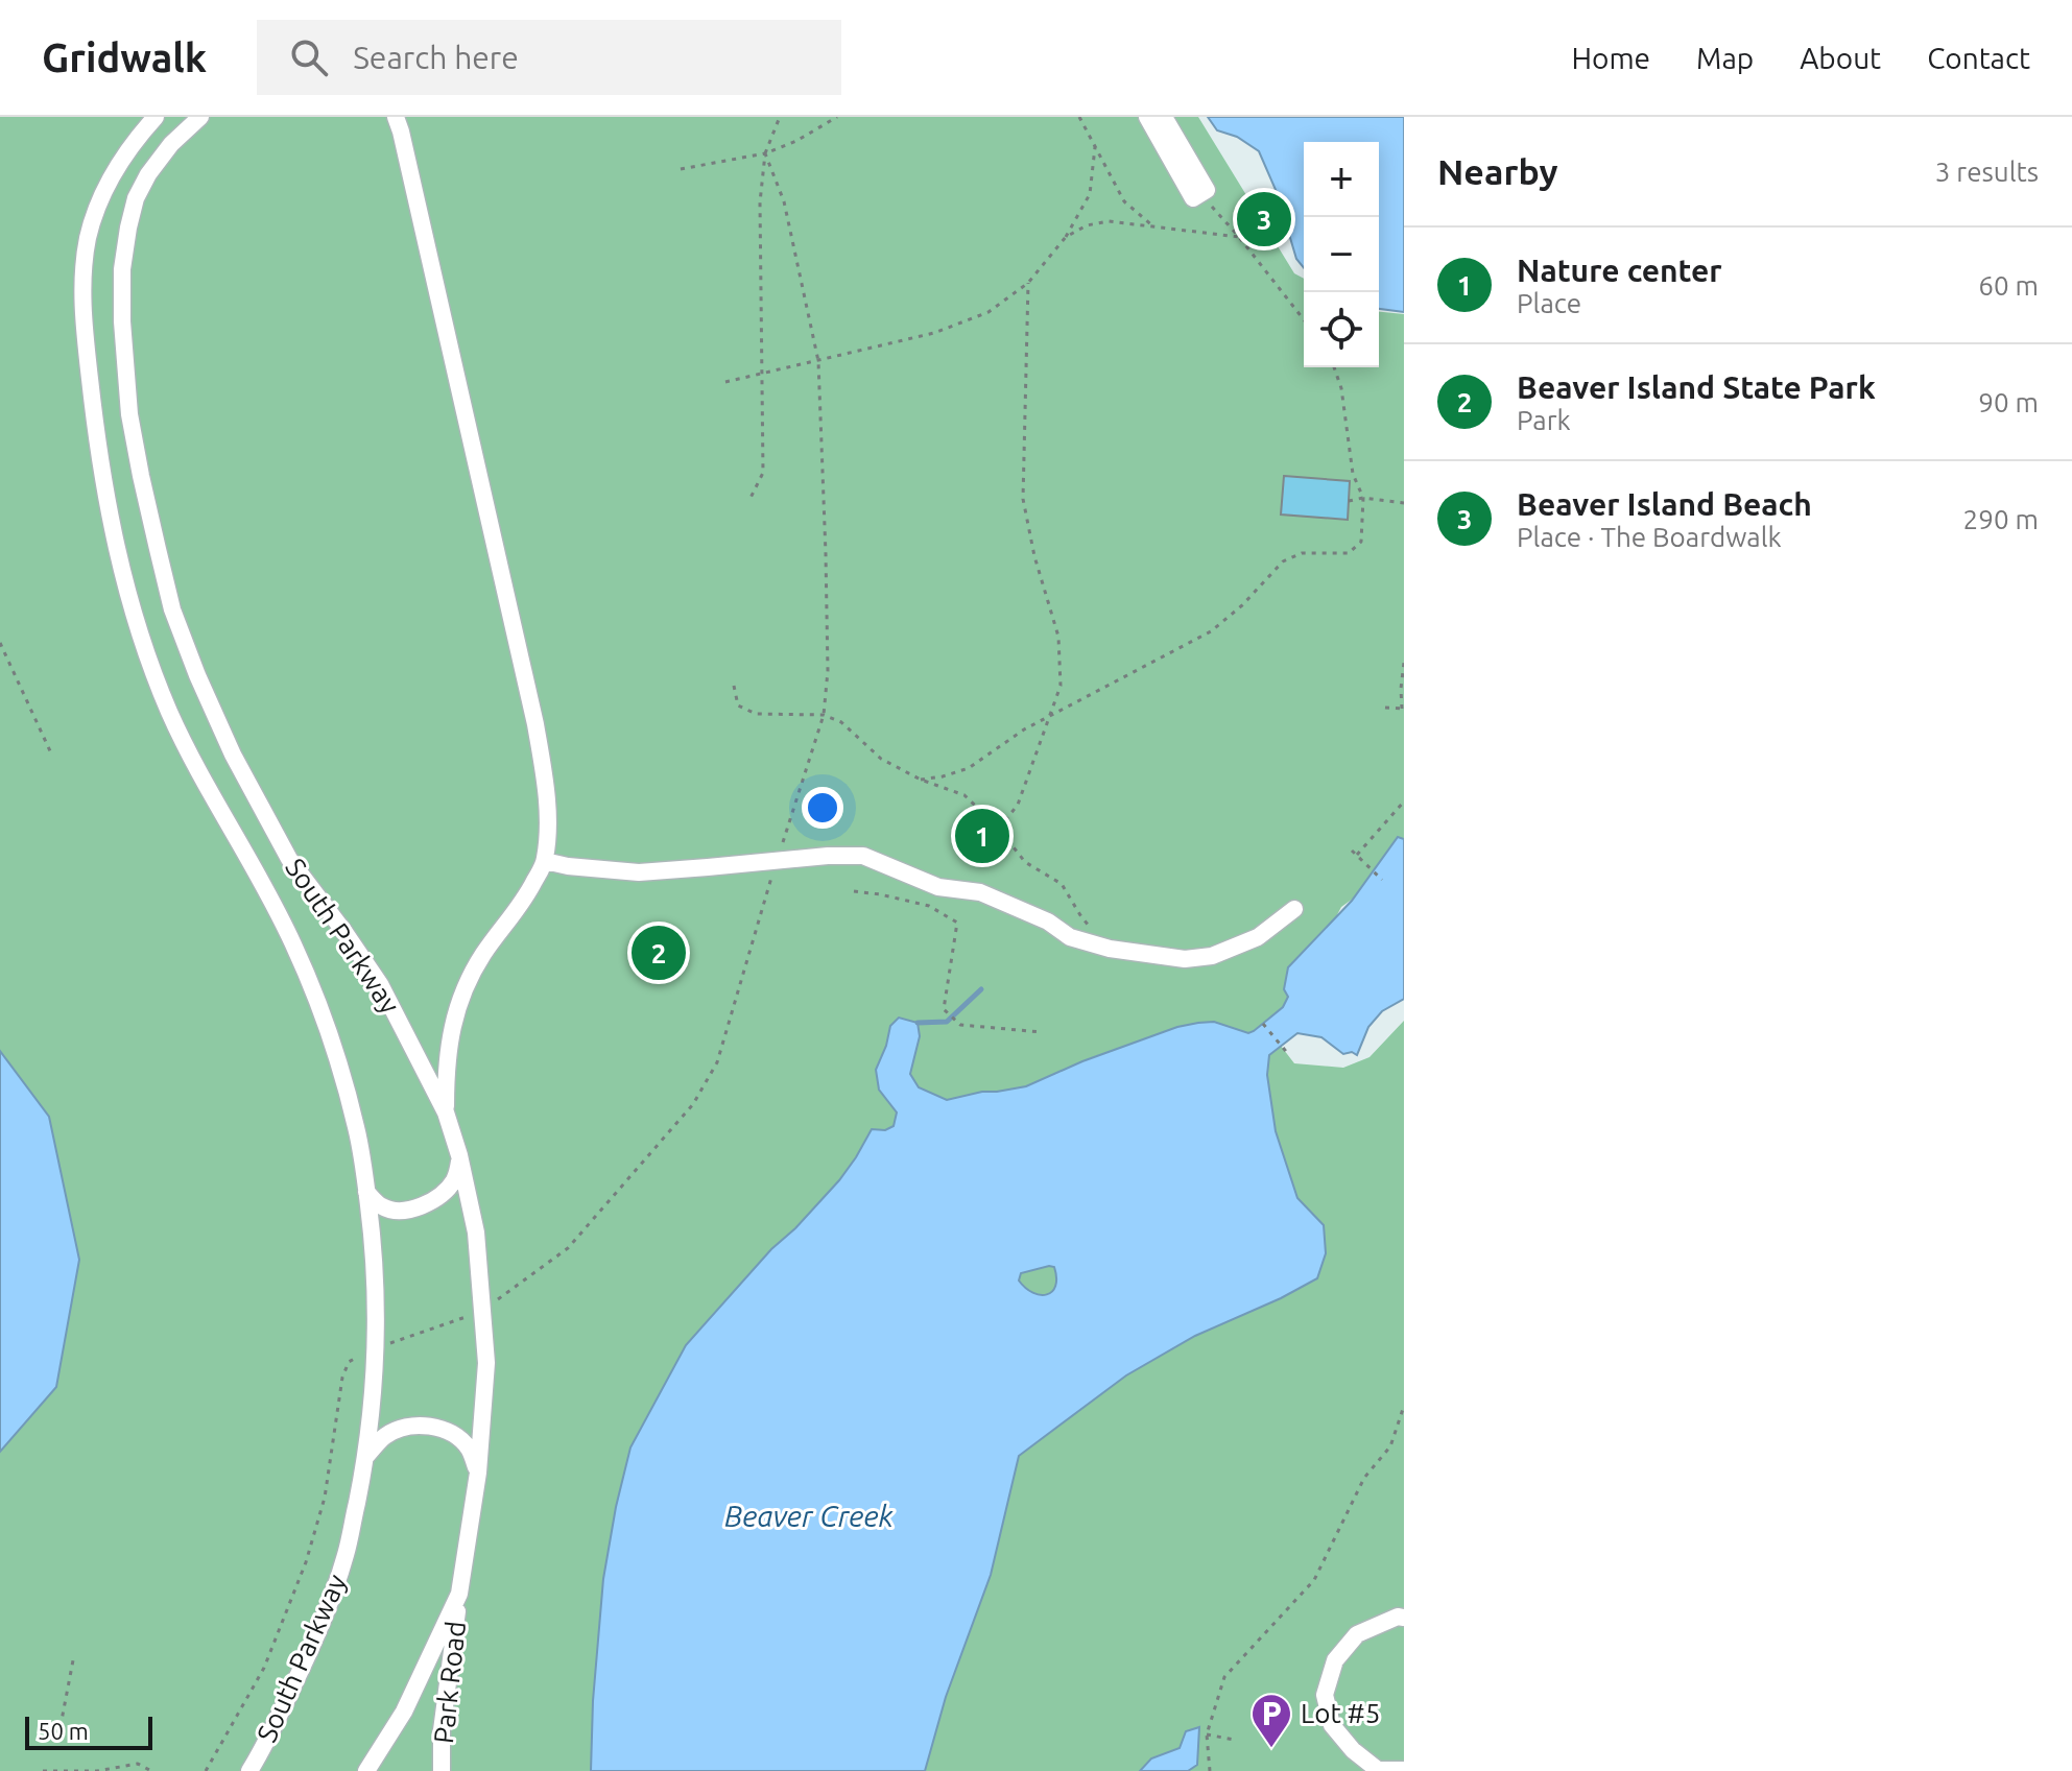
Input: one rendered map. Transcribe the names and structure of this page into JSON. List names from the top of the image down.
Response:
{
  "streets": {
    "street": ["South Parkway", "Park Road"]
  },
  "crossings": [
    ["South Parkway", "Park Road"]
  ],
  "water": ["Beaver Creek"],
  "places": {
    "parking": ["Lot #5"]
  },
  "scale_bar": "50 m",
  "page": {
    "header": "Gridwalk",
    "search": "Search here",
    "nav": [
      "Home",
      "Map",
      "About",
      "Contact"
    ],
    "heading": ["Nearby", "3 results"],
    "map_buttons": ["+", "−"],
    "pins": ["3", "1", "2"],
    "list": [
      {
        "mark": "1",
        "name": "Nature center",
        "note": "Place",
        "value": "60 m"
      },
      {
        "mark": "2",
        "name": "Beaver Island State Park",
        "note": "Park",
        "value": "90 m"
      },
      {
        "mark": "3",
        "name": "Beaver Island Beach",
        "note": "Place · The Boardwalk",
        "value": "290 m"
      }
    ],
    "scale": "50 m"
  }
}
